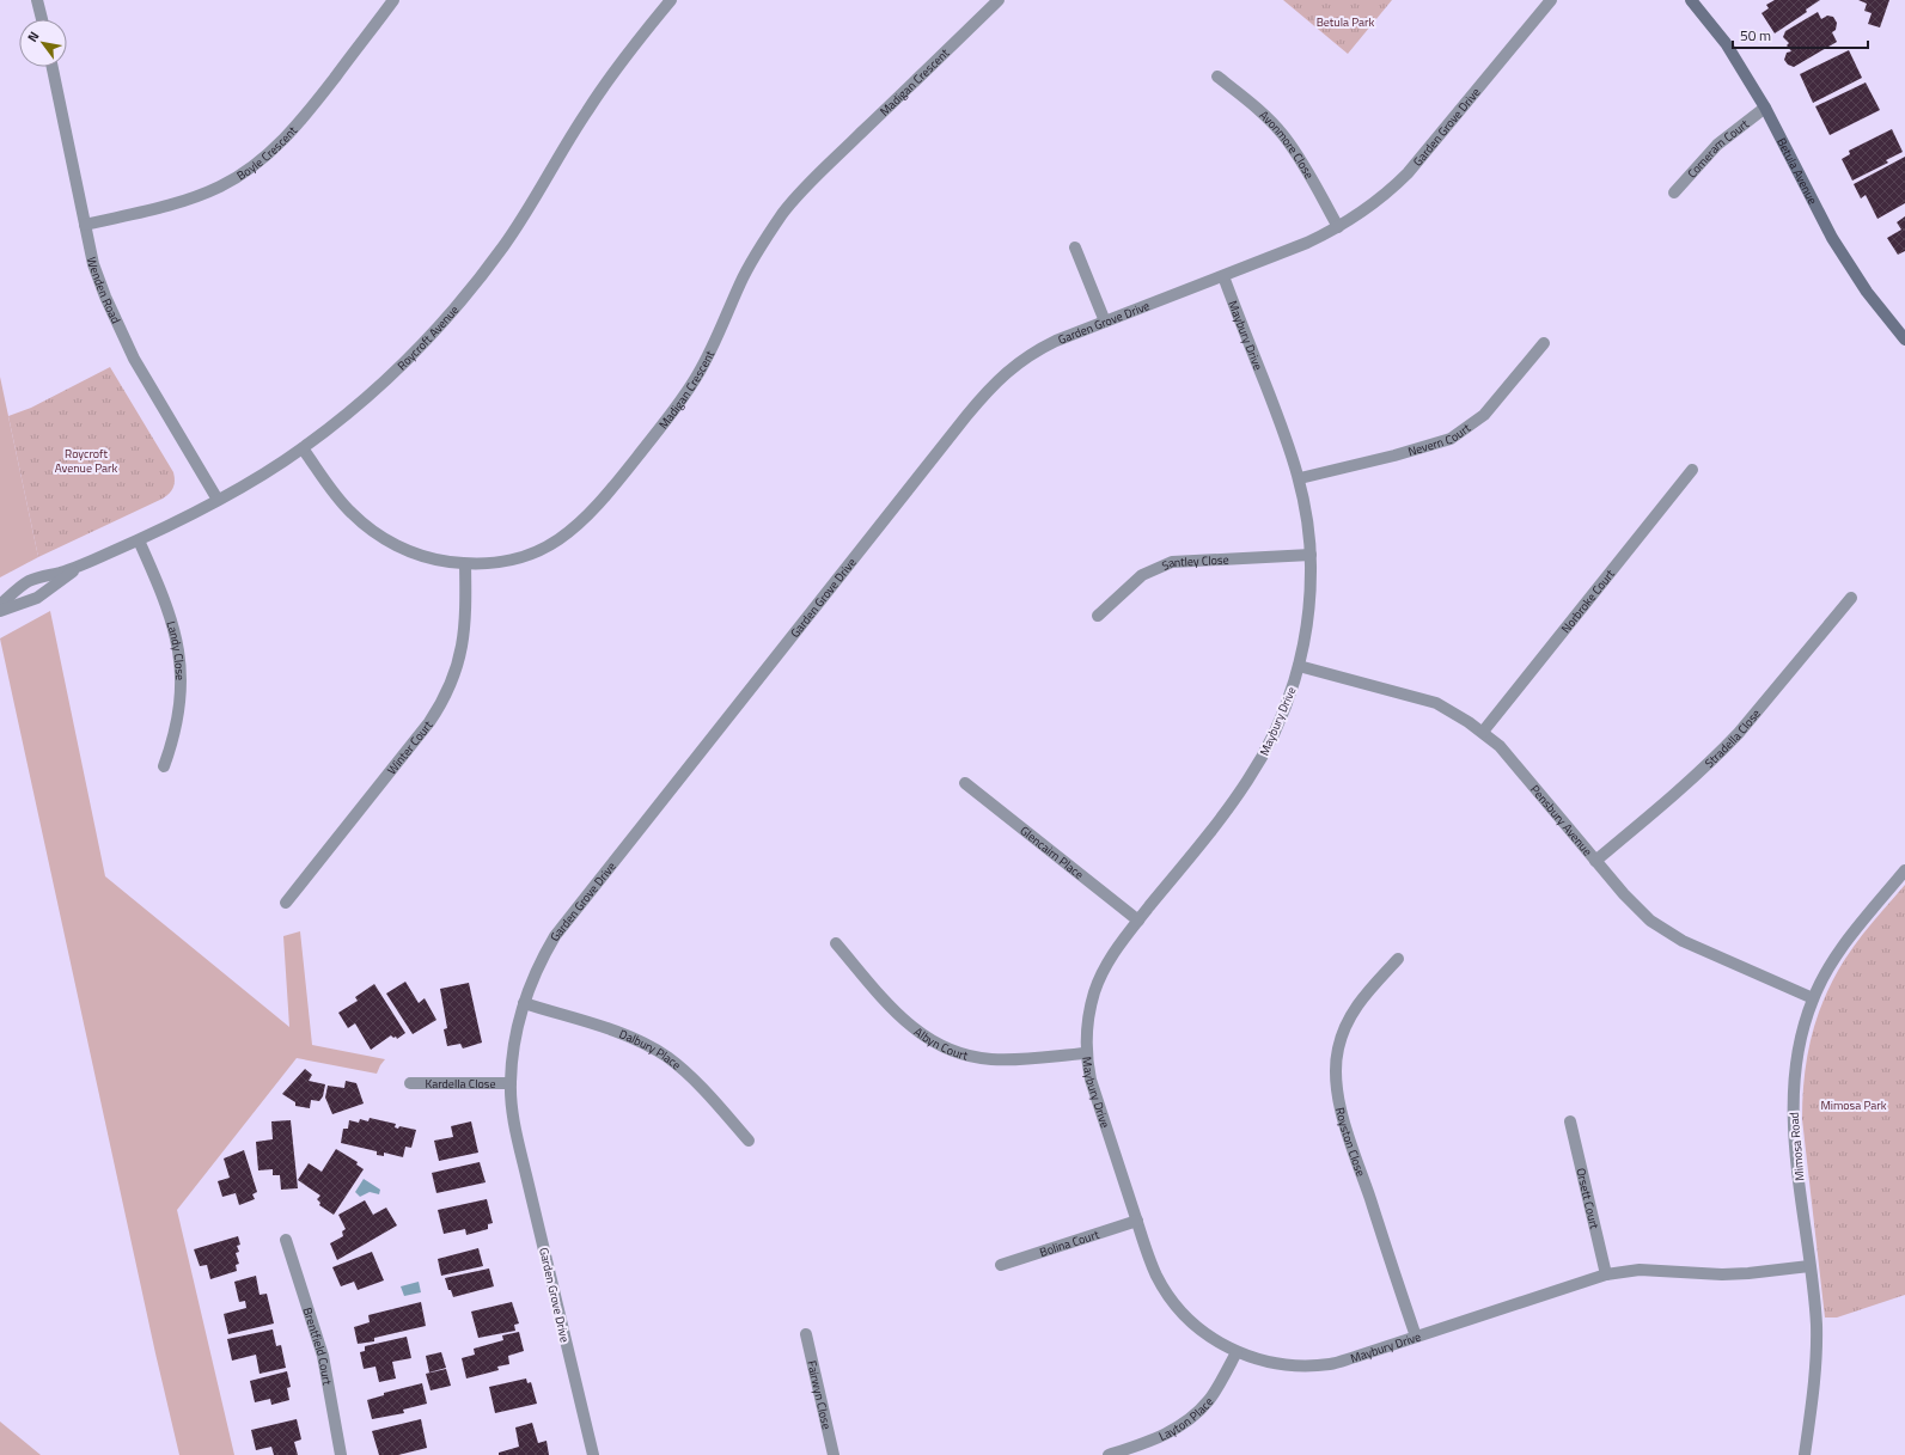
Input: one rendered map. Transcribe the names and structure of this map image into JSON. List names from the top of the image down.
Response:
{
  "streets": {
    "street": [
      "Madigan Crescent",
      "Garden Grove Drive",
      "Avonmore Close",
      "Comeram Court",
      "Boyle Crescent",
      "Betula Avenue",
      "Wenden Road",
      "Roycroft Avenue",
      "Maybury Drive",
      "Nevern Court",
      "Santley Close",
      "Norbroke Court",
      "Landy Close",
      "Stradella Close",
      "Winter Court",
      "Pensbury Avenue",
      "Glencairn Place",
      "Albyn Court",
      "Dalbury Place",
      "Kardella Close",
      "Royston Close",
      "Mimosa Road",
      "Orsett Court",
      "Bolina Court",
      "Brentfield Court",
      "Fairwyn Close",
      "Layton Place"
    ]
  },
  "crossings": [
    ["Madigan Crescent", "Roycroft Avenue"],
    ["Madigan Crescent", "Winter Court"],
    ["Garden Grove Drive", "Avonmore Close"],
    ["Garden Grove Drive", "Maybury Drive"],
    ["Garden Grove Drive", "Dalbury Place"],
    ["Garden Grove Drive", "Kardella Close"],
    ["Comeram Court", "Betula Avenue"],
    ["Boyle Crescent", "Wenden Road"],
    ["Wenden Road", "Roycroft Avenue"],
    ["Roycroft Avenue", "Landy Close"],
    ["Maybury Drive", "Nevern Court"],
    ["Maybury Drive", "Santley Close"],
    ["Maybury Drive", "Pensbury Avenue"],
    ["Maybury Drive", "Glencairn Place"],
    ["Maybury Drive", "Albyn Court"],
    ["Maybury Drive", "Royston Close"],
    ["Maybury Drive", "Mimosa Road"],
    ["Maybury Drive", "Orsett Court"],
    ["Maybury Drive", "Bolina Court"],
    ["Maybury Drive", "Layton Place"],
    ["Norbroke Court", "Pensbury Avenue"],
    ["Stradella Close", "Pensbury Avenue"],
    ["Pensbury Avenue", "Mimosa Road"]
  ],
  "parks": ["Betula Park", "Roycroft Avenue Park", "Mimosa Park"],
  "scale_bar": "50 m",
  "north": "top left"
}
